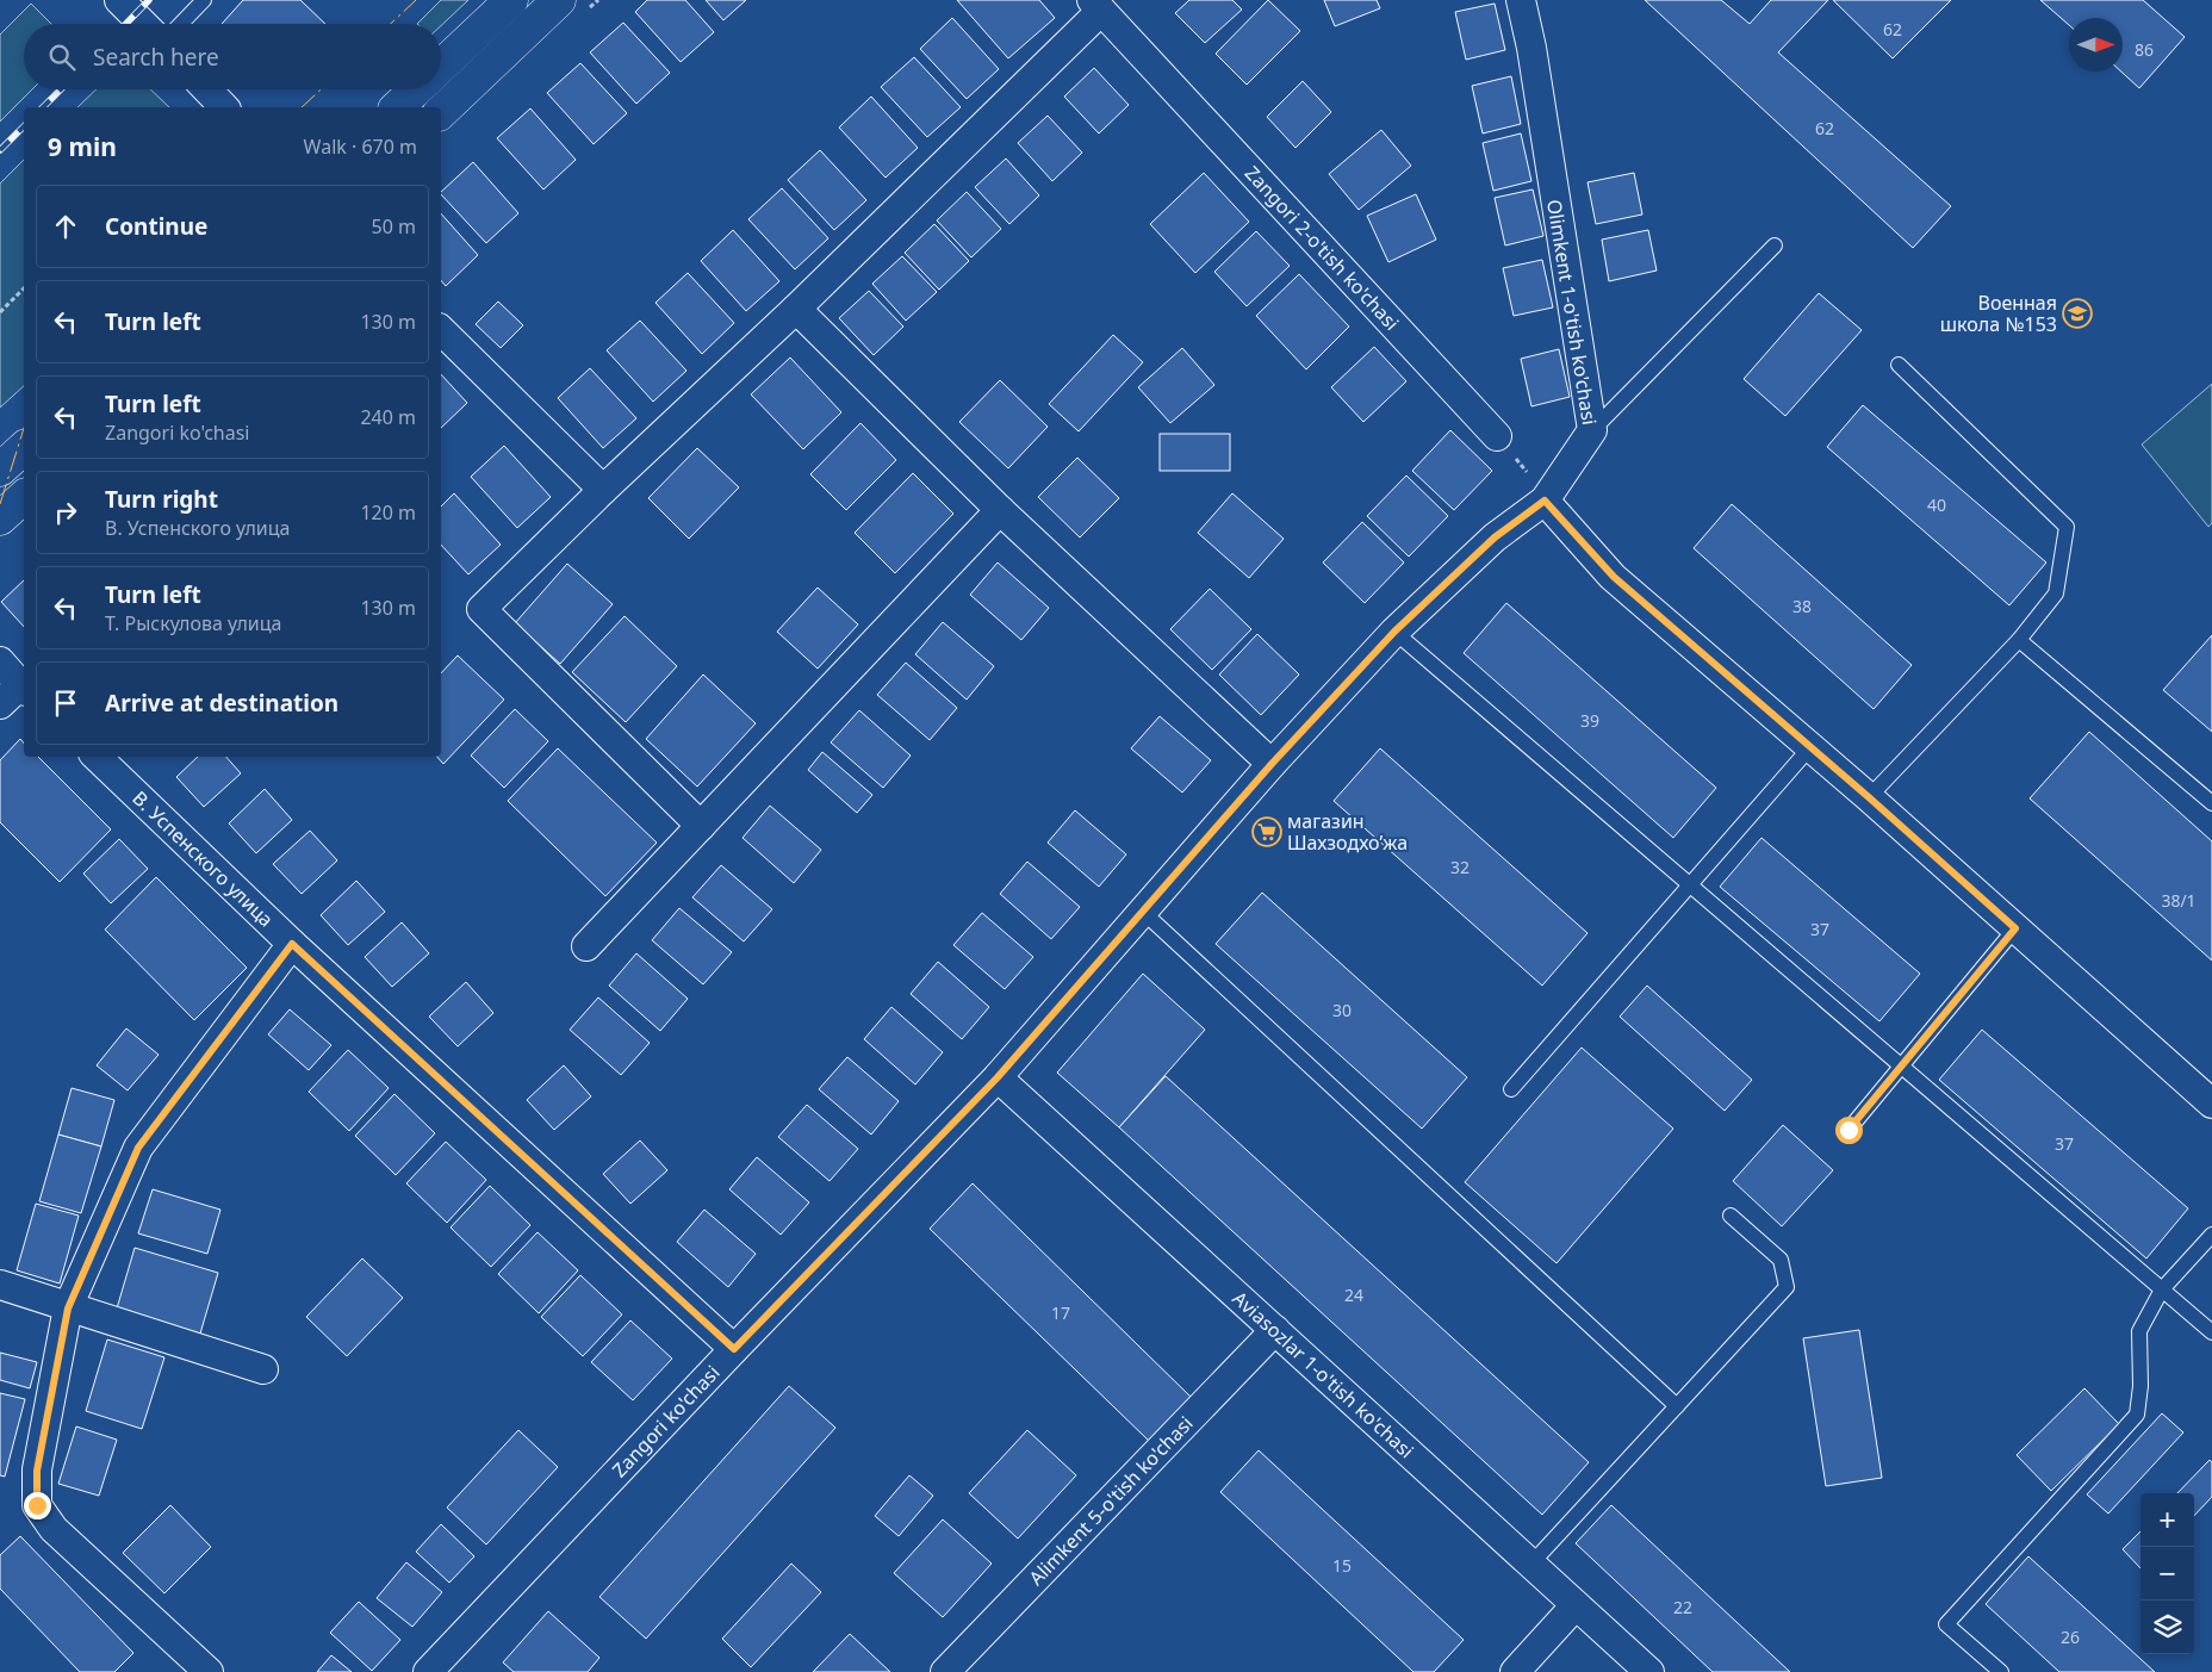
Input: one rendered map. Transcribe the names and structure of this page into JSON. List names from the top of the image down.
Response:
{
  "streets": {
    "street": [
      "Zangori 2-o'tish ko'chasi",
      "Olimkent 1-o'tish ko'chasi",
      "В. Успенского улица",
      "Aviasozlar 1-o'tish ko'chasi",
      "Zangori ko'chasi",
      "Alimkent 5-o'tish ko'chasi"
    ]
  },
  "crossings": [
    ["Olimkent 1-o'tish ko'chasi", "Zangori ko'chasi"],
    ["В. Успенского улица", "Zangori ko'chasi"],
    ["Aviasozlar 1-o'tish ko'chasi", "Zangori ko'chasi"],
    ["Aviasozlar 1-o'tish ko'chasi", "Alimkent 5-o'tish ko'chasi"]
  ],
  "places": {
    "school or university": ["Военная школа №153"],
    "supermarket": ["магазин Шахзодхо’жа"]
  },
  "house_numbers": [
    "62",
    "86",
    "62",
    "40",
    "38",
    "39",
    "32",
    "38/1",
    "37",
    "30",
    "37",
    "24",
    "17",
    "15",
    "22",
    "26"
  ],
  "north": "right",
  "page": {
    "search": "Search here",
    "heading": ["9 min", "Walk · 670 m"],
    "list": [
      ["Continue", "50 m"],
      ["Turn left", "130 m"],
      ["Turn left", "Zangori ko'chasi", "240 m"],
      ["Turn right", "В. Успенского улица", "120 m"],
      ["Turn left", "Т. Рыскулова улица", "130 m"],
      "Arrive at destination"
    ],
    "map_buttons": ["+", "−"]
  }
}
